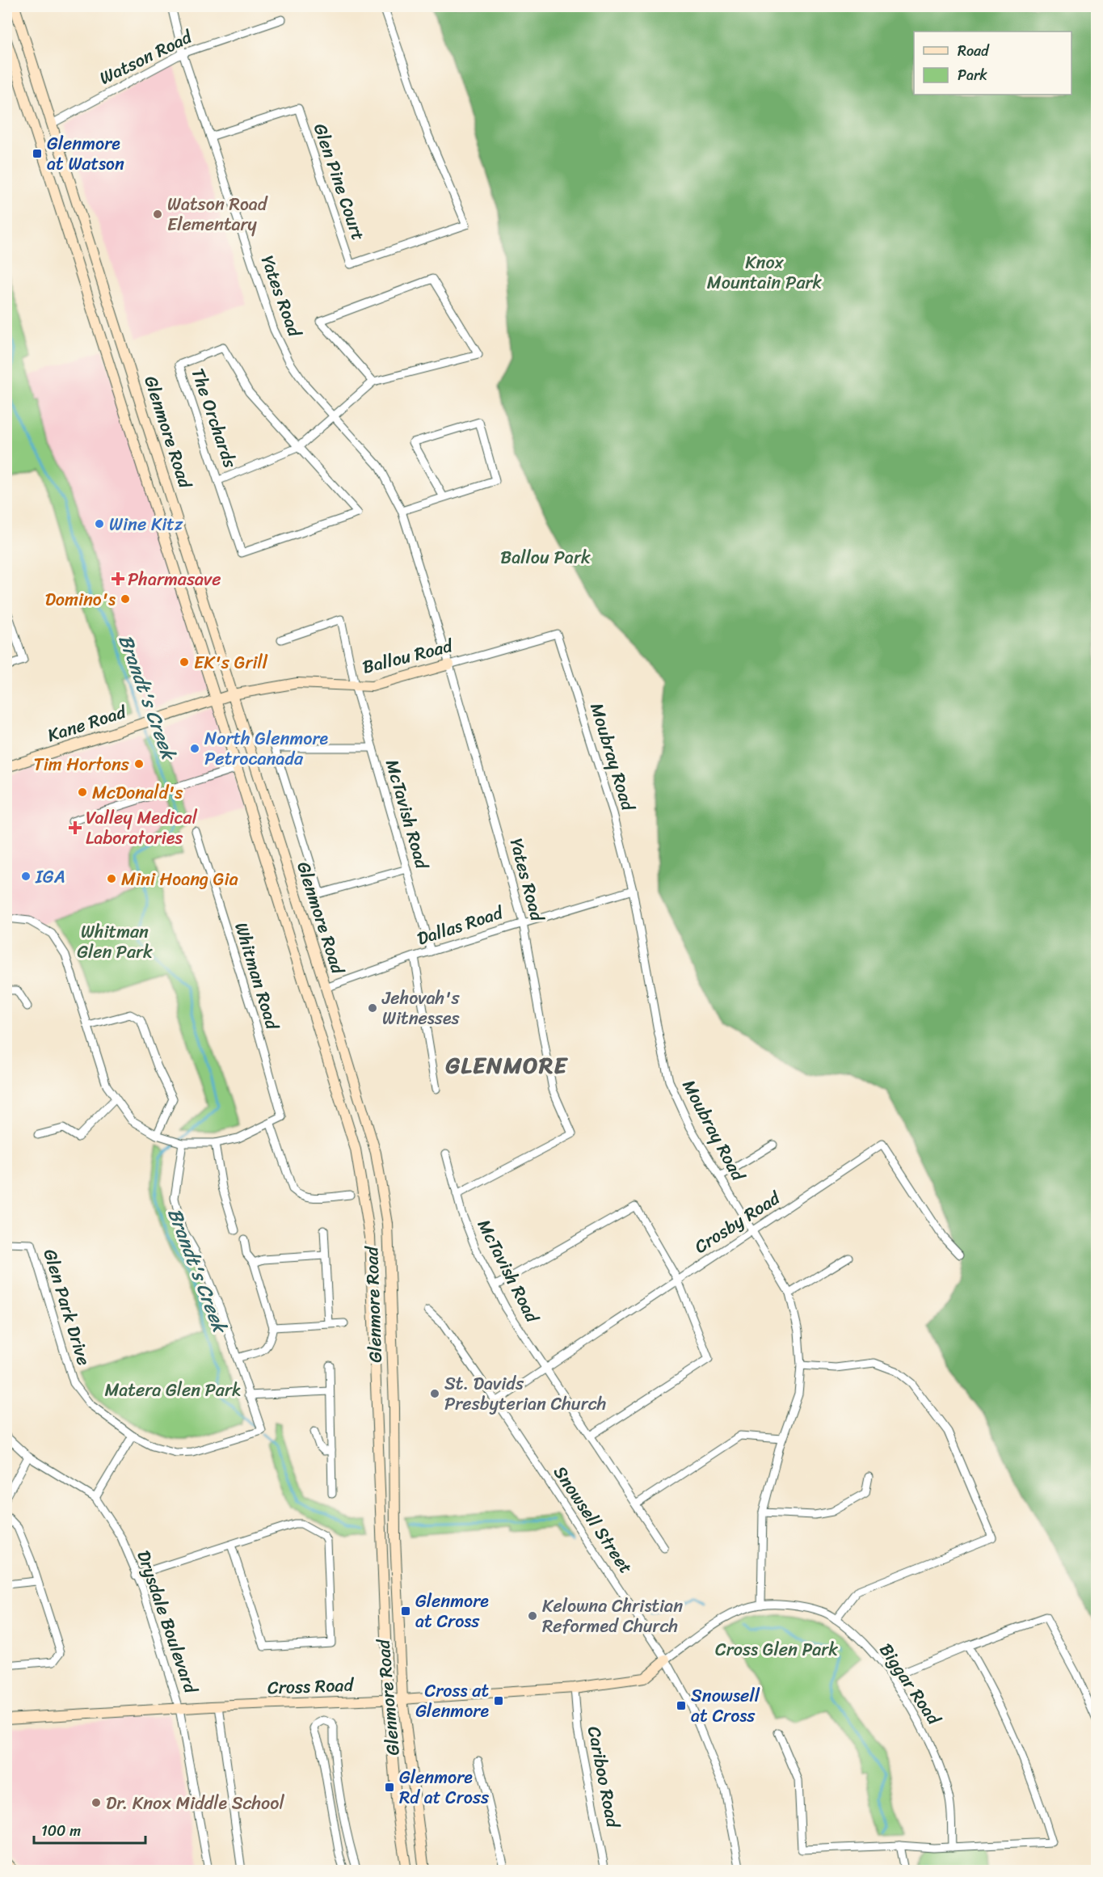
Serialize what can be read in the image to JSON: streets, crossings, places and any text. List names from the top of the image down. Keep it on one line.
{"streets":{"main road":["Glenmore Road","Ballou Road","Kane Road","Cross Road"],"street":["Watson Road","Glen Pine Court","Yates Road","The Orchards","Moubray Road","McTavish Road","Dallas Road","Whitman Road","Crosby Road","Glen Park Drive","Snowsell Street","Drysdale Boulevard","Biggar Road","Cariboo Road"]},"crossings":[["Watson Road","Yates Road"],["Watson Road","Glenmore Road"],["Glen Pine Court","Yates Road"],["Yates Road","The Orchards"],["Yates Road","Ballou Road"],["Yates Road","McTavish Road"],["Yates Road","Dallas Road"],["Glenmore Road","Ballou Road"],["Glenmore Road","Kane Road"],["Glenmore Road","Dallas Road"],["Glenmore Road","Cross Road"],["Ballou Road","Kane Road"],["Ballou Road","Moubray Road"],["Ballou Road","McTavish Road"],["Moubray Road","Dallas Road"],["Moubray Road","Crosby Road"],["Moubray Road","Biggar Road"],["McTavish Road","Dallas Road"],["McTavish Road","Crosby Road"],["Crosby Road","Snowsell Street"],["Snowsell Street","Biggar Road"],["Snowsell Street","Cross Road"],["Drysdale Boulevard","Cross Road"],["Biggar Road","Cross Road"],["Cross Road","Cariboo Road"]],"districts":["GLENMORE"],"water":["Brandt's Creek"],"parks":["Knox Mountain Park","Ballou Park","Whitman Glen Park","Matera Glen Park","Cross Glen Park"],"places":{"transit":["Glenmore at Watson","Glenmore at Cross","Cross at Glenmore","Snowsell at Cross","Glenmore Rd at Cross"],"other":["Watson Road Elementary","Wine Kitz","Domino's","EK's Grill","North Glenmore Petrocanada","Tim Hortons","McDonald's","IGA","Mini Hoang Gia","Jehovah's Witnesses","St. Davids Presbyterian Church","Kelowna Christian Reformed Church","Dr. Knox Middle School"],"health":["Pharmasave","Valley Medical Laboratories"]},"legend":["Road","Park"],"scale_bar":"100 m"}
